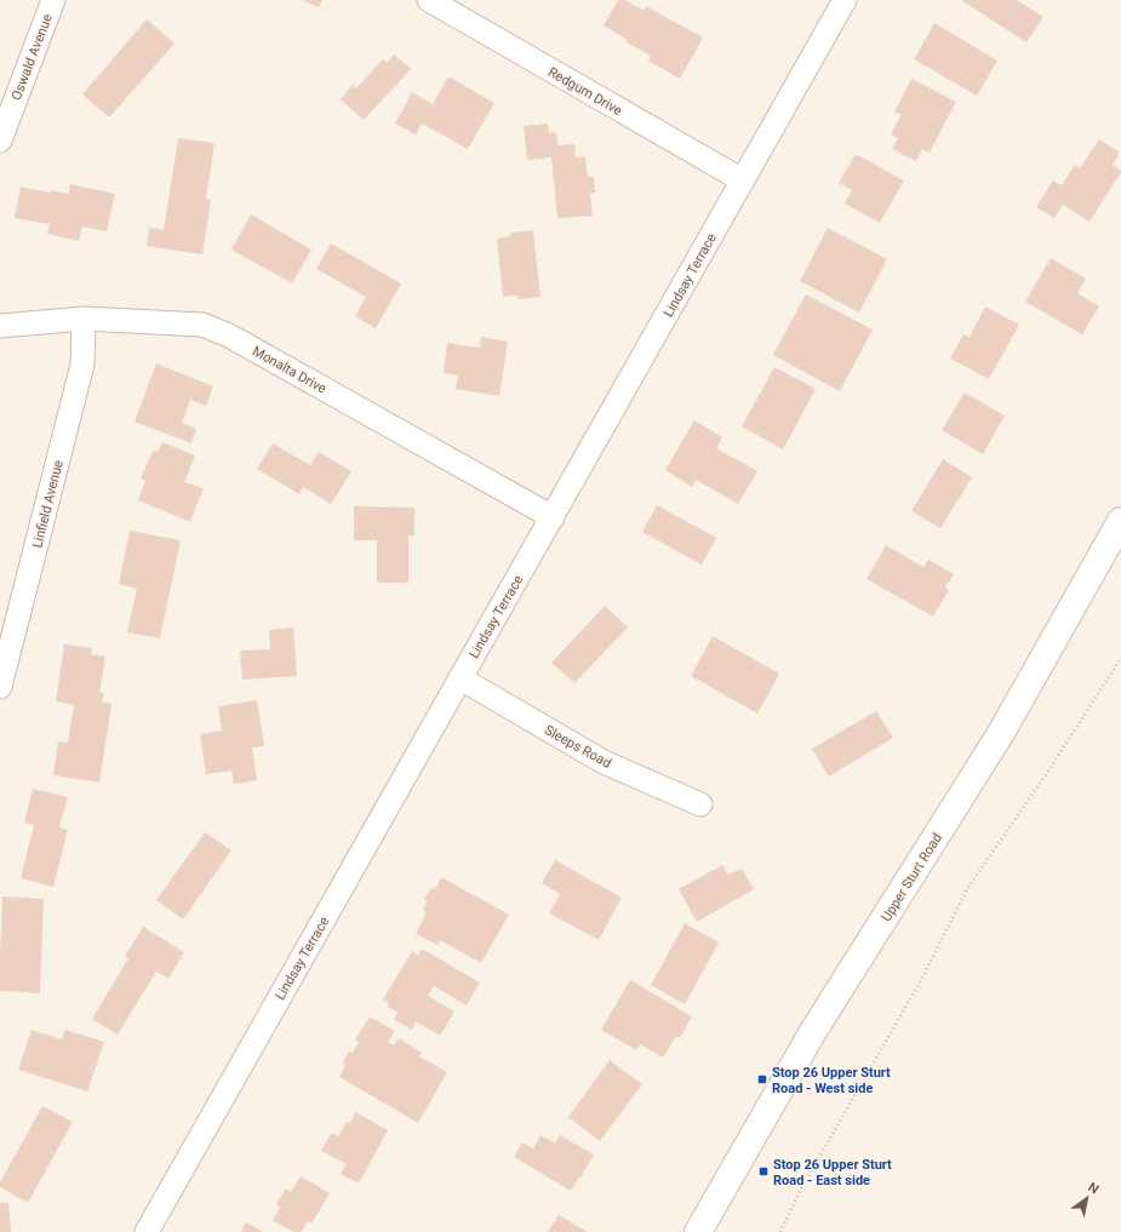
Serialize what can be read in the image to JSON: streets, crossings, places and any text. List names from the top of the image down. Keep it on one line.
{"streets":{"main road":["Upper Sturt Road"],"street":["Oswald Avenue","Redgum Drive","Lindsay Terrace","Monalta Drive","Linfield Avenue","Sleeps Road"]},"crossings":[["Redgum Drive","Lindsay Terrace"],["Lindsay Terrace","Monalta Drive"],["Lindsay Terrace","Sleeps Road"],["Monalta Drive","Linfield Avenue"]],"places":{"transit":["Stop 26 Upper Sturt Road - West side","Stop 26 Upper Sturt Road - East side"]},"north":"top right"}
